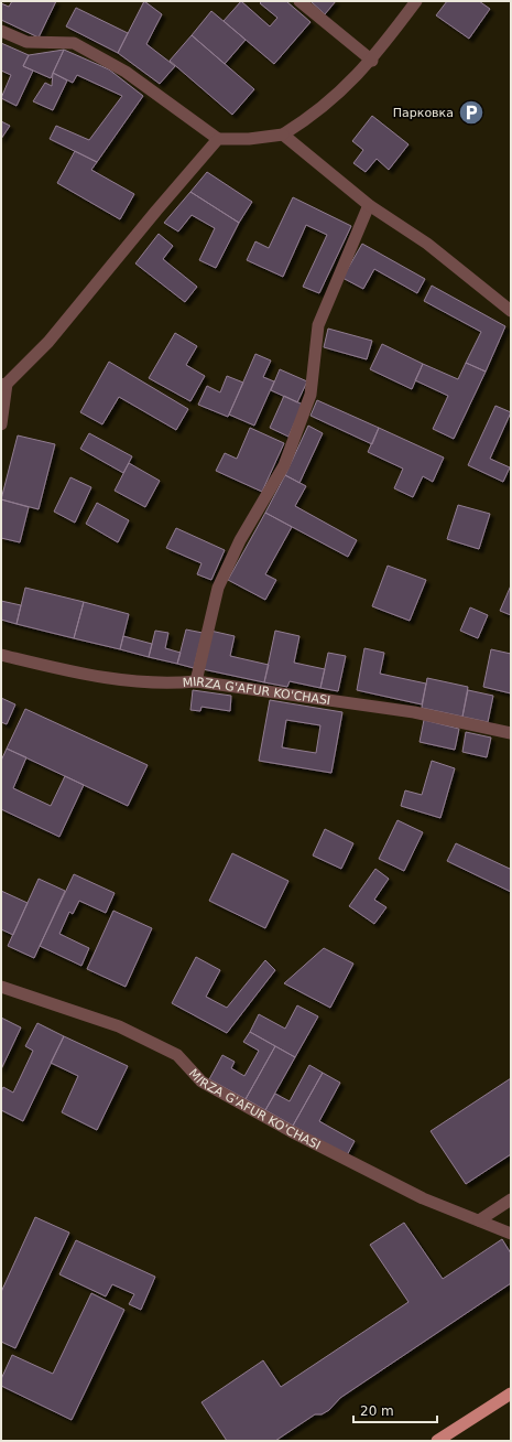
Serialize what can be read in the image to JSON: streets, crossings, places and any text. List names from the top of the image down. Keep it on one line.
{"streets":{"street":["MIRZA G'AFUR KO'CHASI"]},"places":{"parking":["Парковка"]},"scale_bar":"20 m"}
